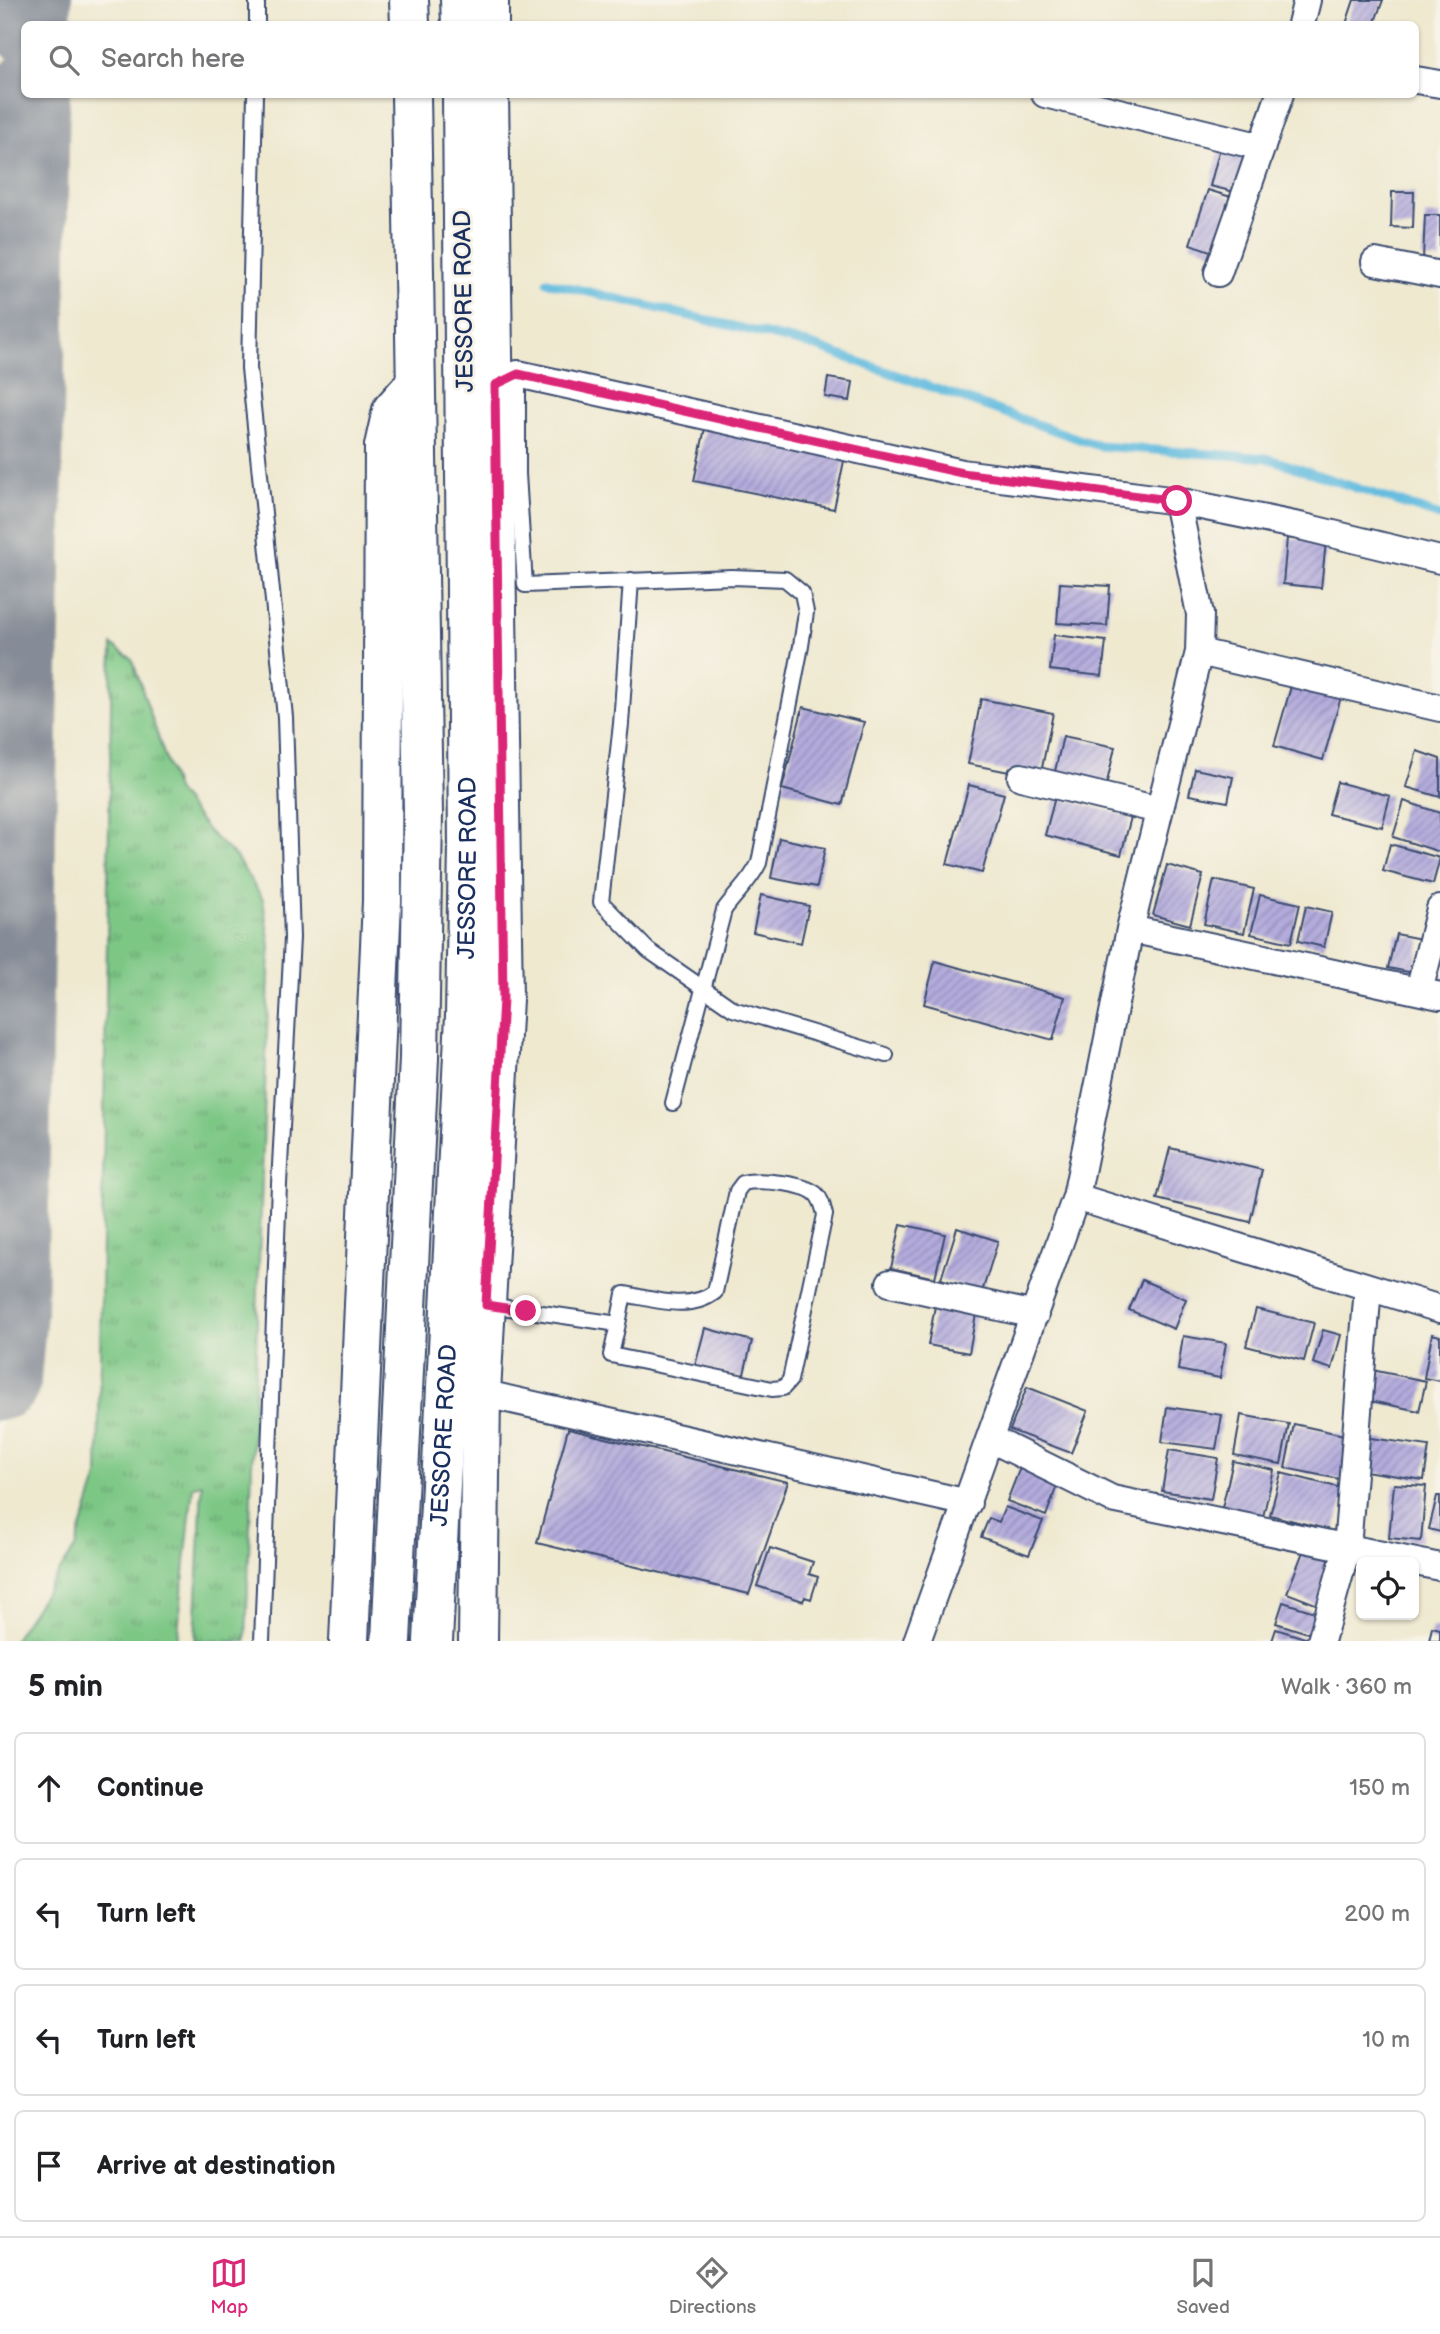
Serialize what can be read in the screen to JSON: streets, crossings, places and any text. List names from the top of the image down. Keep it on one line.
{"streets":{"main road":["JESSORE ROAD"]},"page":{"search":"Search here","heading":["5 min","Walk · 360 m"],"list":[["Continue","150 m"],["Turn left","200 m"],["Turn left","10 m"],"Arrive at destination"],"nav":["Map","Directions","Saved"]}}
